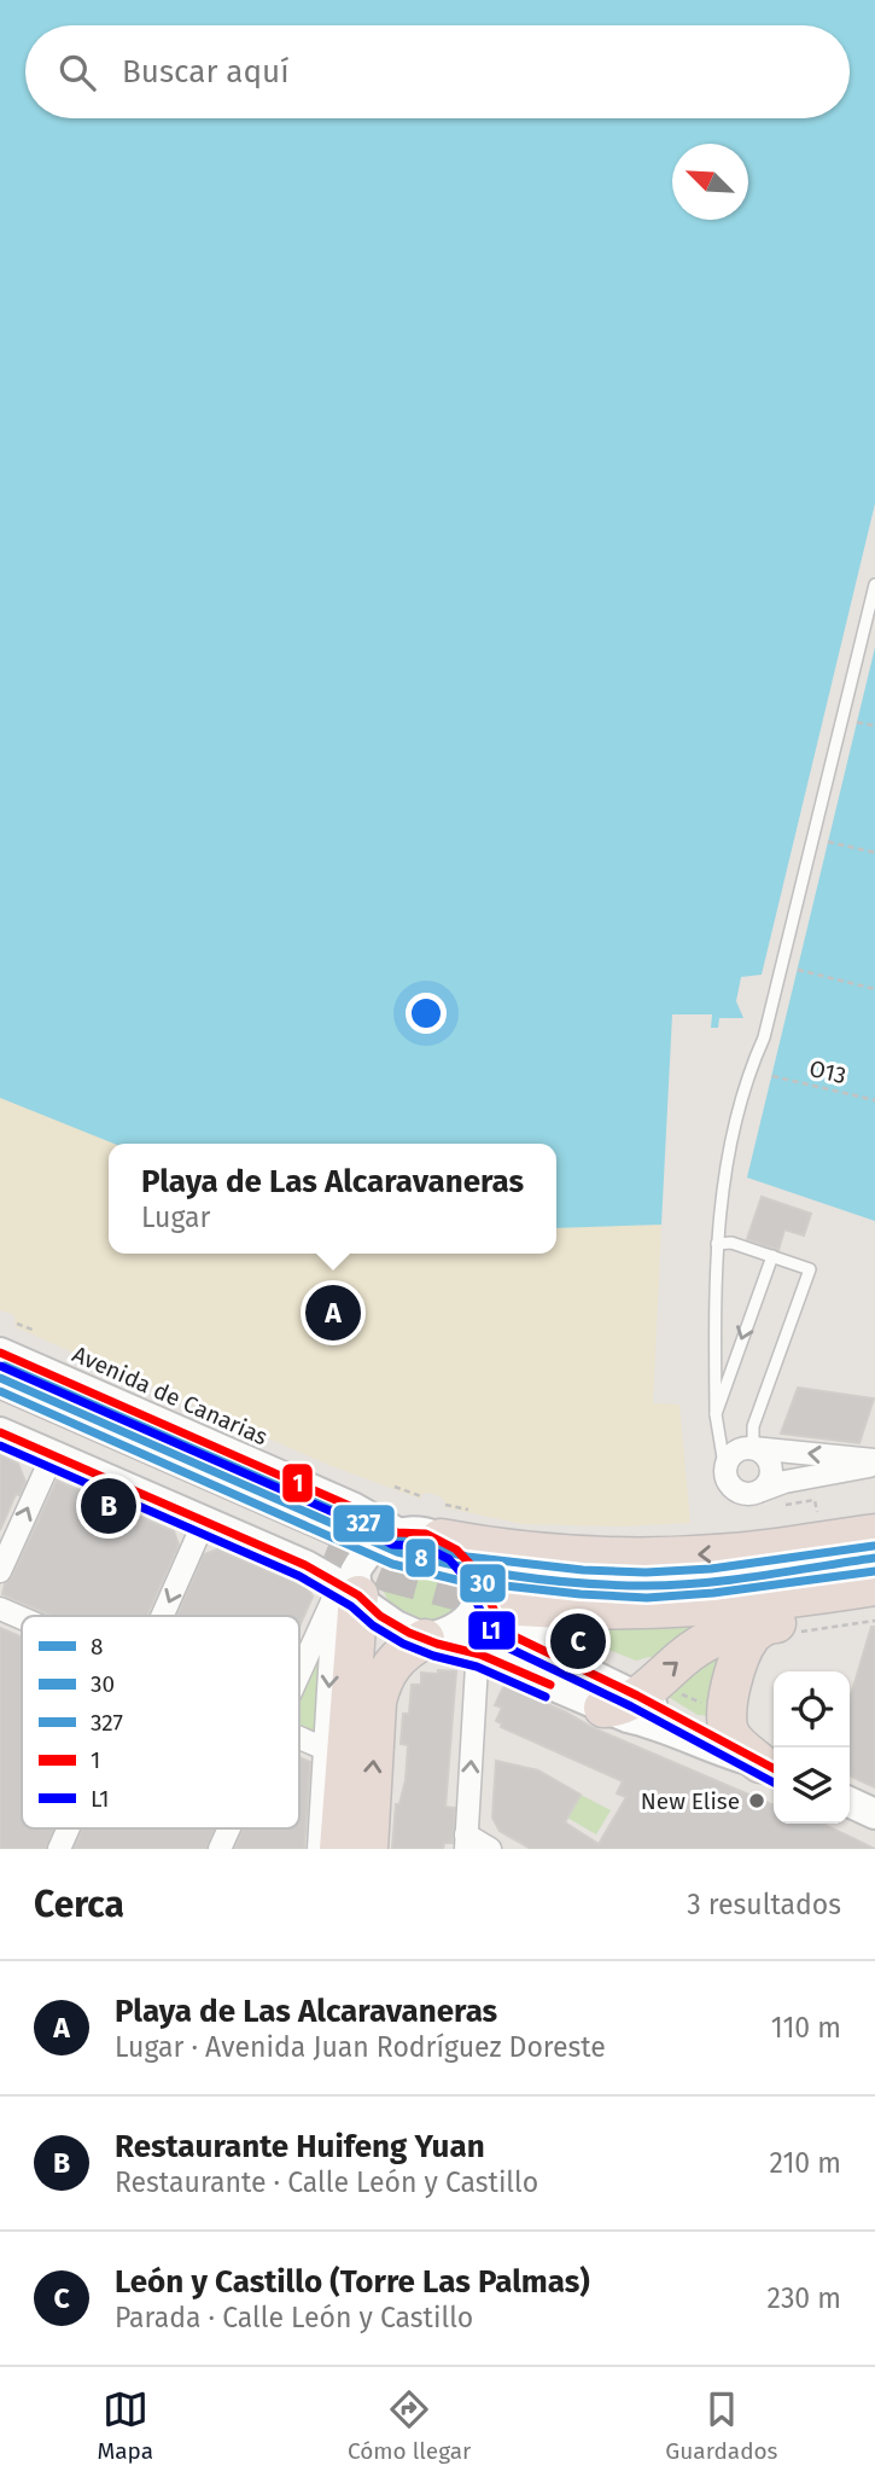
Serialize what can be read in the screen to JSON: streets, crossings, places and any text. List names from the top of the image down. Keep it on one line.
{"streets":{"path":["O13"]},"places":["New Elise"],"lines":["transit line 1","transit line 327","transit line L1","transit line 8","transit line 30"],"legend":["8","30","327","1","L1"],"north":"top left","page":{"search":"Buscar aquí","popup":["Playa de Las Alcaravaneras","Lugar"],"pins":["A","B","C"],"heading":["Cerca","3 resultados"],"list":[{"mark":"A","name":"Playa de Las Alcaravaneras","note":"Lugar · Avenida Juan Rodríguez Doreste","value":"110 m"},{"mark":"B","name":"Restaurante Huifeng Yuan","note":"Restaurante · Calle León y Castillo","value":"210 m"},{"mark":"C","name":"León y Castillo (Torre Las Palmas)","note":"Parada · Calle León y Castillo","value":"230 m"}],"nav":["Mapa","Cómo llegar","Guardados"]}}
